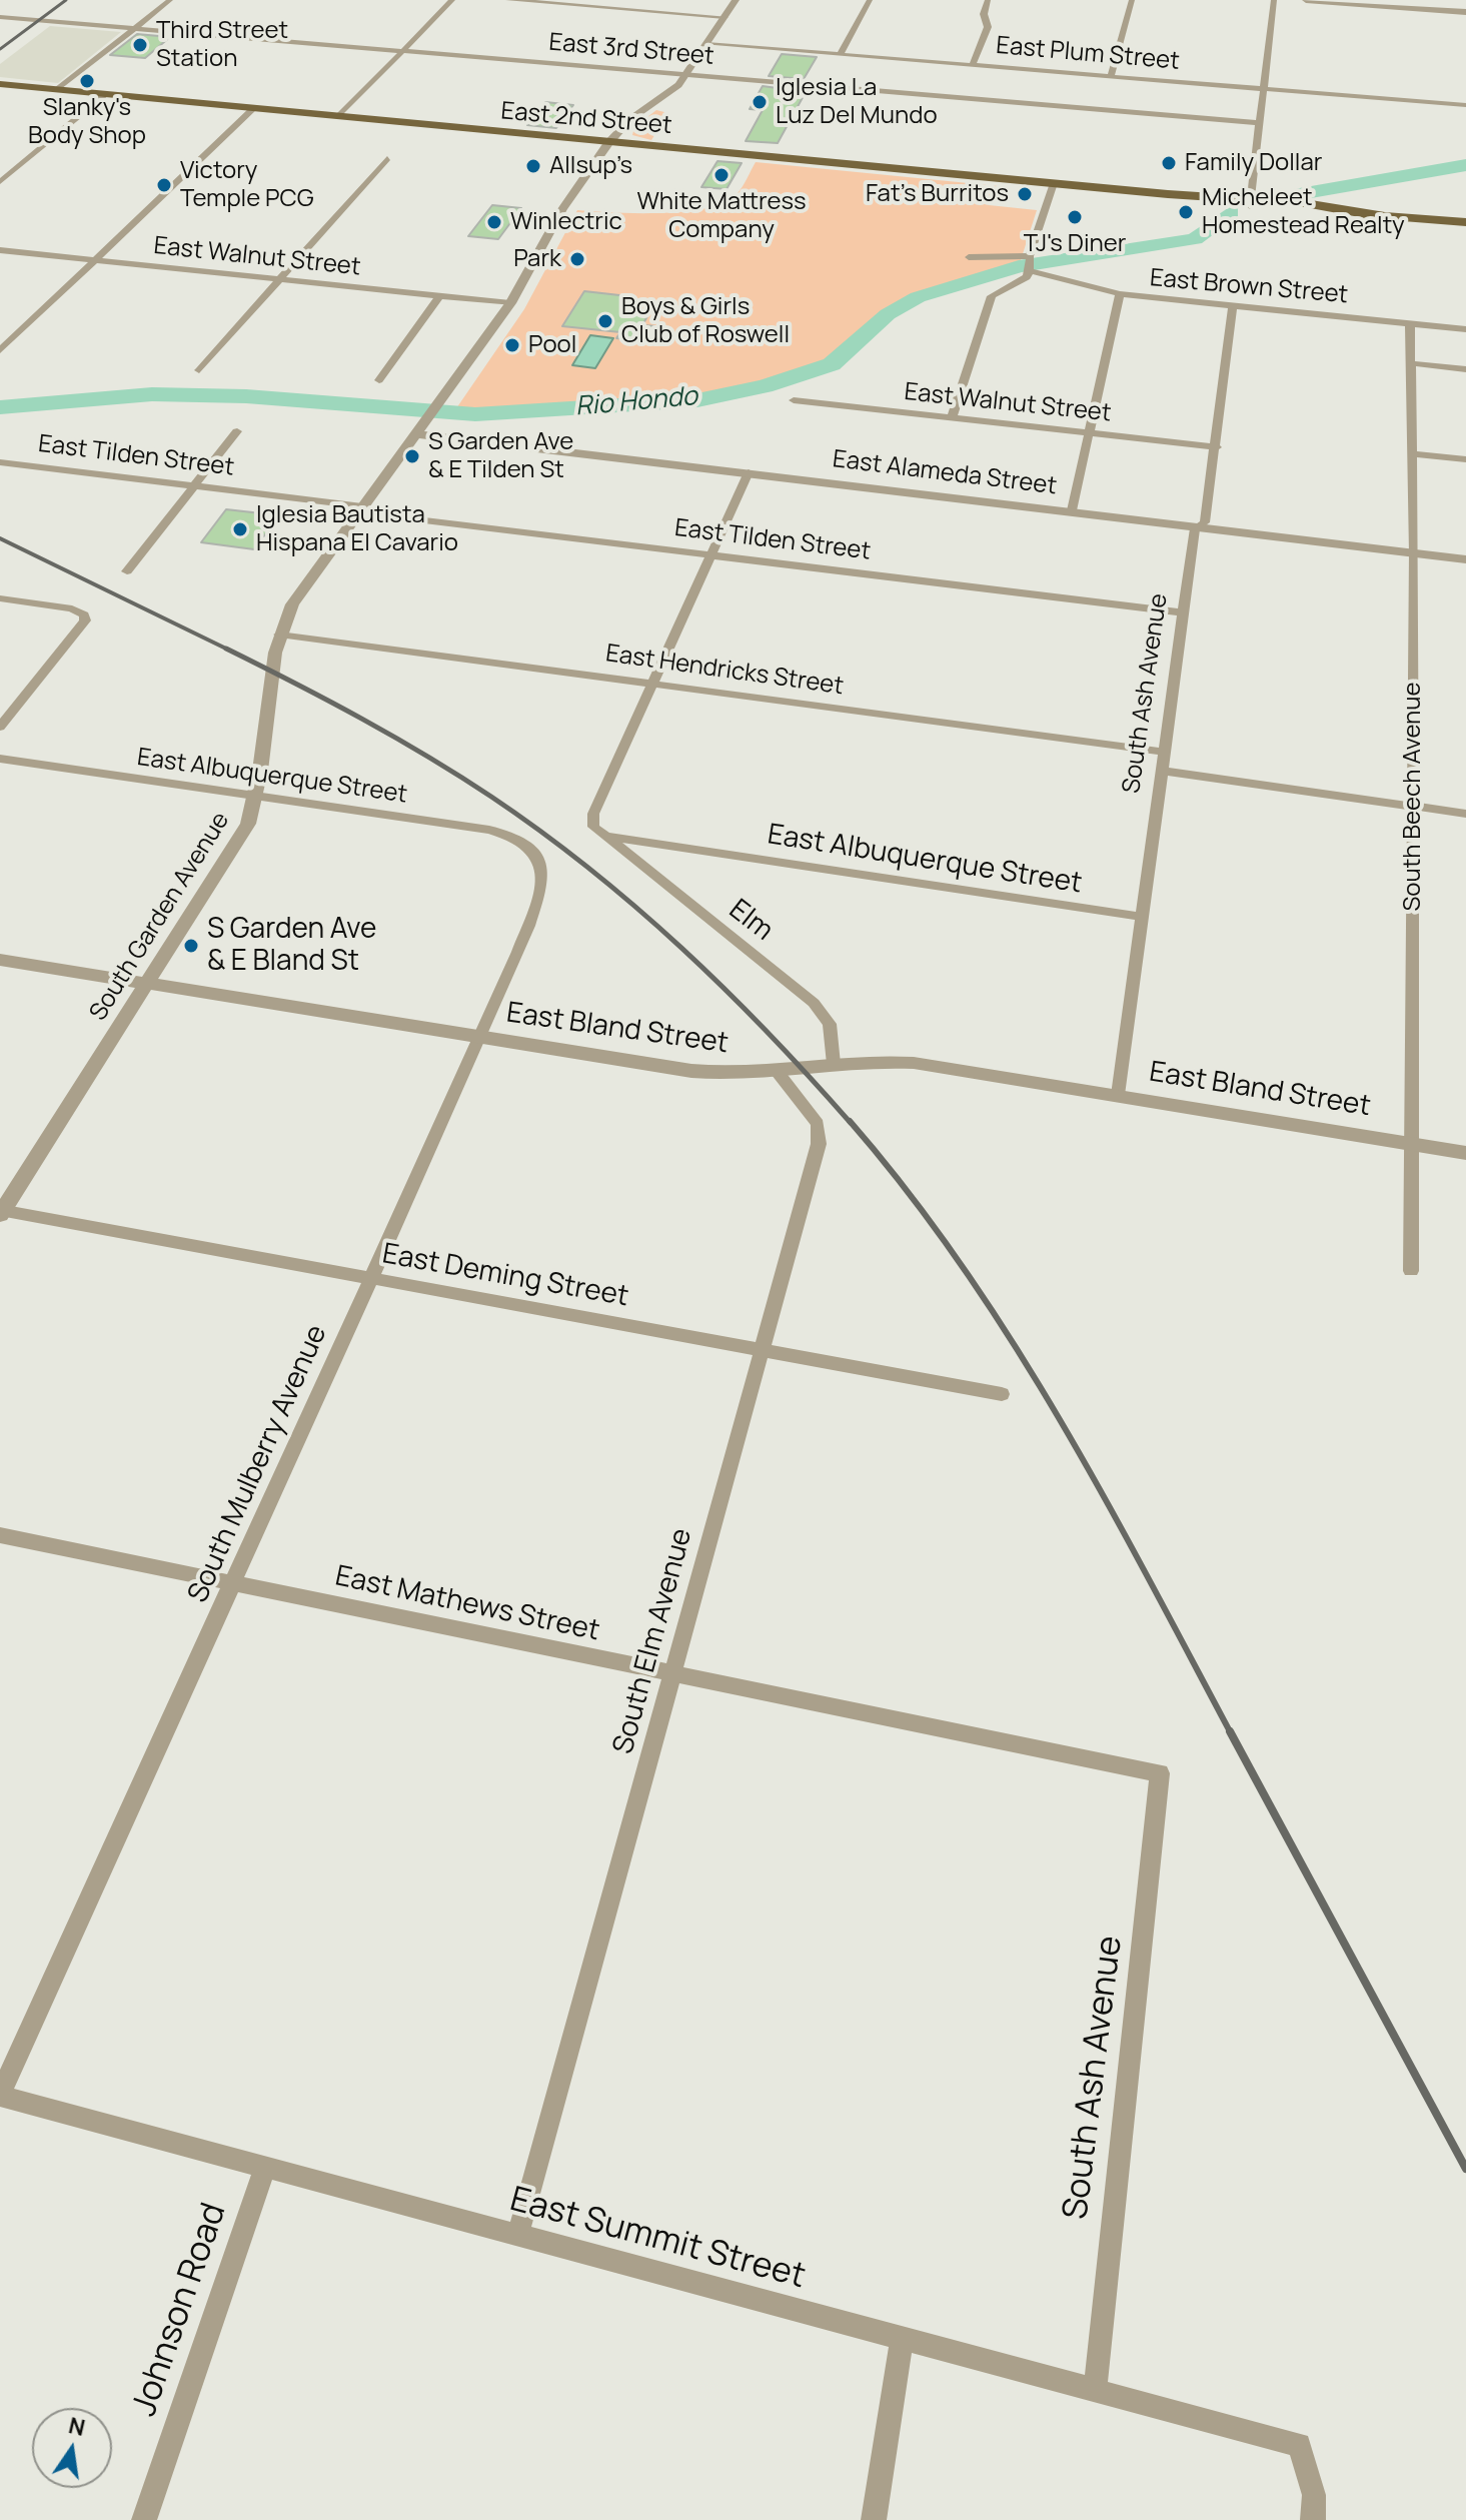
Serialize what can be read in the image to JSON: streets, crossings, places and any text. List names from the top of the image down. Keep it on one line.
{"streets":{"main road":["East 2nd Street"],"street":["East 3rd Street","East Plum Street","East Walnut Street","East Brown Street","East Tilden Street","East Alameda Street","East Hendricks Street","South Ash Avenue","East Albuquerque Street","South Beech Avenue","South Garden Avenue","Elm","East Bland Street","East Deming Street","South Mulberry Avenue","East Mathews Street","South Elm Avenue","East Summit Street","Johnson Road"]},"crossings":[["East 3rd Street","South Garden Avenue"],["East Plum Street","South Garden Avenue"],["East 2nd Street","South Garden Avenue"],["East Walnut Street","South Ash Avenue"],["East Walnut Street","South Garden Avenue"],["East Brown Street","South Ash Avenue"],["East Brown Street","South Beech Avenue"],["East Tilden Street","South Ash Avenue"],["East Tilden Street","South Garden Avenue"],["East Alameda Street","South Ash Avenue"],["East Alameda Street","South Beech Avenue"],["East Alameda Street","South Garden Avenue"],["East Hendricks Street","South Ash Avenue"],["East Hendricks Street","South Garden Avenue"],["South Ash Avenue","East Albuquerque Street"],["South Ash Avenue","East Bland Street"],["South Ash Avenue","East Mathews Street"],["South Ash Avenue","East Summit Street"],["East Albuquerque Street","South Garden Avenue"],["East Albuquerque Street","Elm"],["East Albuquerque Street","South Mulberry Avenue"],["South Beech Avenue","East Bland Street"],["South Garden Avenue","East Bland Street"],["South Garden Avenue","East Deming Street"],["Elm","East Bland Street"],["East Bland Street","South Mulberry Avenue"],["East Bland Street","South Elm Avenue"],["East Deming Street","South Mulberry Avenue"],["East Deming Street","South Elm Avenue"],["South Mulberry Avenue","East Mathews Street"],["South Mulberry Avenue","East Summit Street"],["East Mathews Street","South Elm Avenue"],["South Elm Avenue","East Summit Street"],["East Summit Street","Johnson Road"]],"water":["Rio Hondo"],"places":["Third Street Station","Slanky's Body Shop","Iglesia La Luz Del Mundo","Family Dollar","Allsup’s","White Mattress Company","Victory Temple PCG","Fat’s Burritos","Micheleet Homestead Realty","TJ's Diner","Winlectric","Park","Boys & Girls Club of Roswell","Pool","S Garden Ave & E Tilden St","Iglesia Bautista Hispana El Cavario","S Garden Ave & E Bland St"],"north":"top"}
